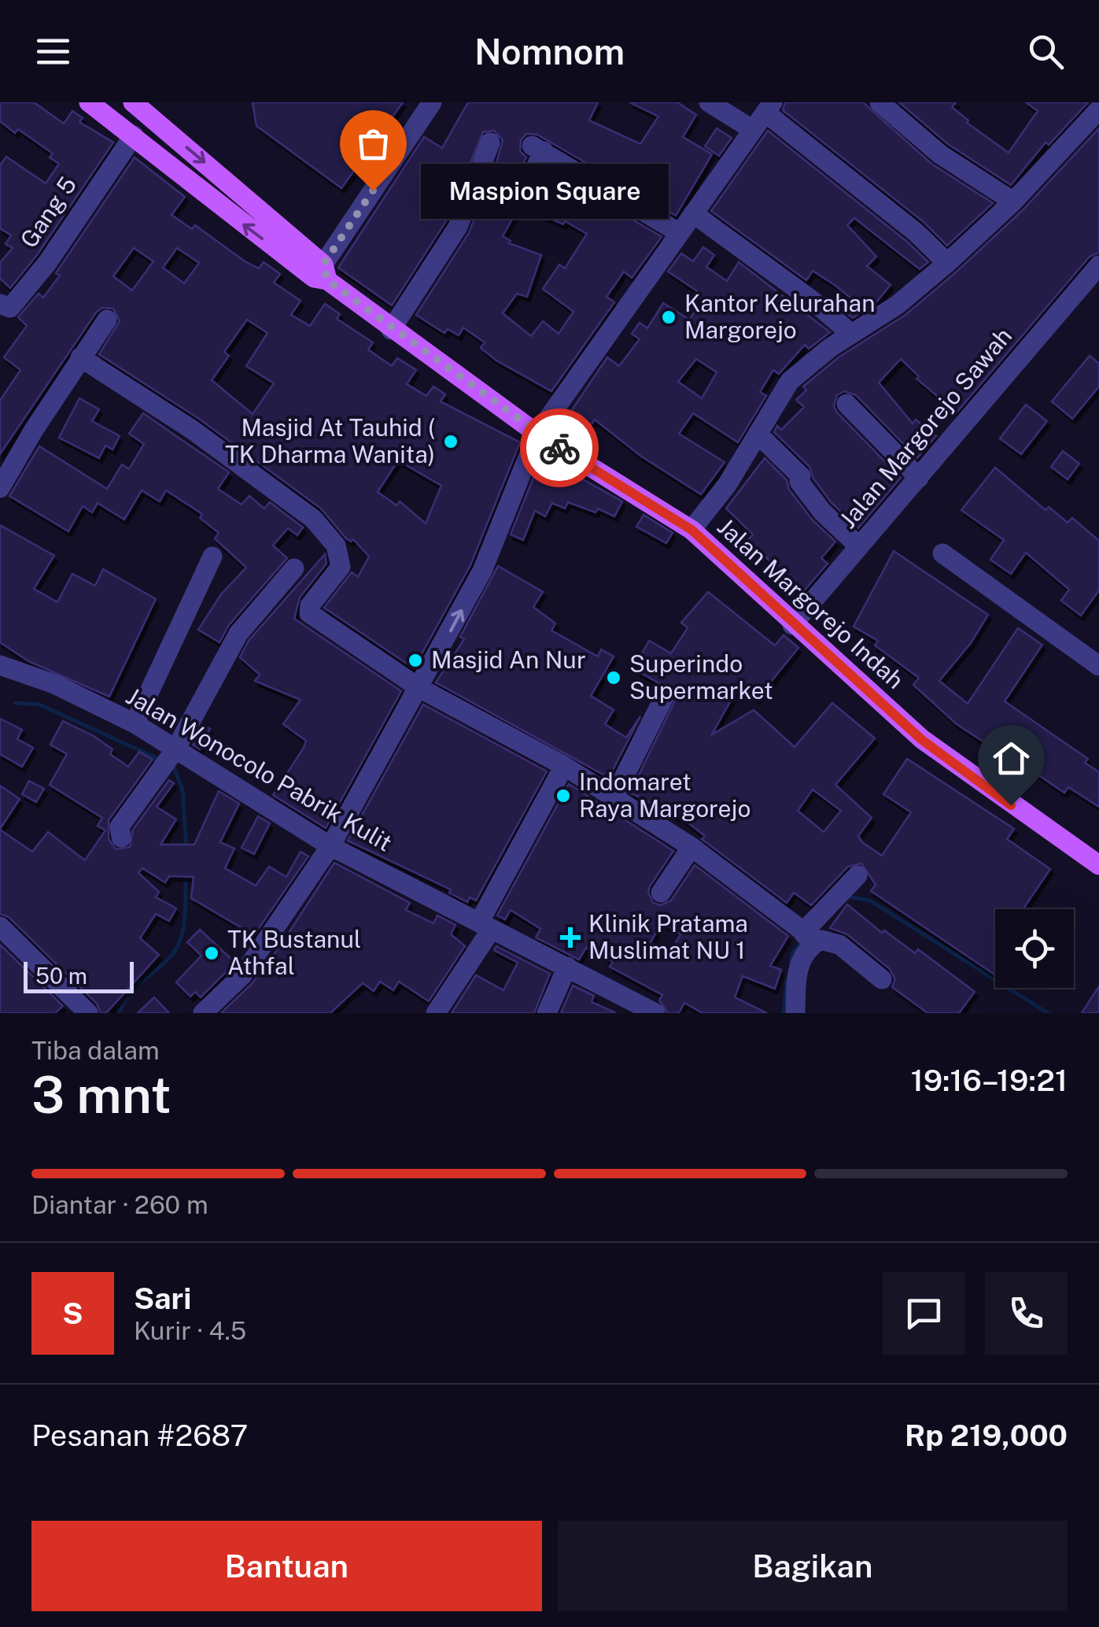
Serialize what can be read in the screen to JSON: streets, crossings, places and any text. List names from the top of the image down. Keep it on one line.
{"streets":{"main road":["Jalan Margorejo Indah"],"street":["Gang 5","Jalan Margorejo Sawah","Jalan Wonocolo Pabrik Kulit"]},"crossings":[["Gang 5","Jalan Margorejo Indah"],["Jalan Margorejo Sawah","Jalan Margorejo Indah"]],"places":{"other":["Maspion Square","Kantor Kelurahan Margorejo","Masjid At Tauhid ( TK Dharma Wanita)","Masjid An Nur","Superindo Supermarket","Indomaret Raya Margorejo","TK Bustanul Athfal"],"health":["Klinik Pratama Muslimat NU 1"]},"scale_bar":"50 m","page":{"header":"Nomnom","bubble":"Maspion Square","scale":"50 m","heading":["3 mnt","Tiba dalam","19:16–19:21"],"panel":["Sari","Kurir · 4.5","Pesanan #2687","Rp 219,000"],"bar":"Diantar · 260 m","round":"S","buttons":["Bantuan","Bagikan"]}}
